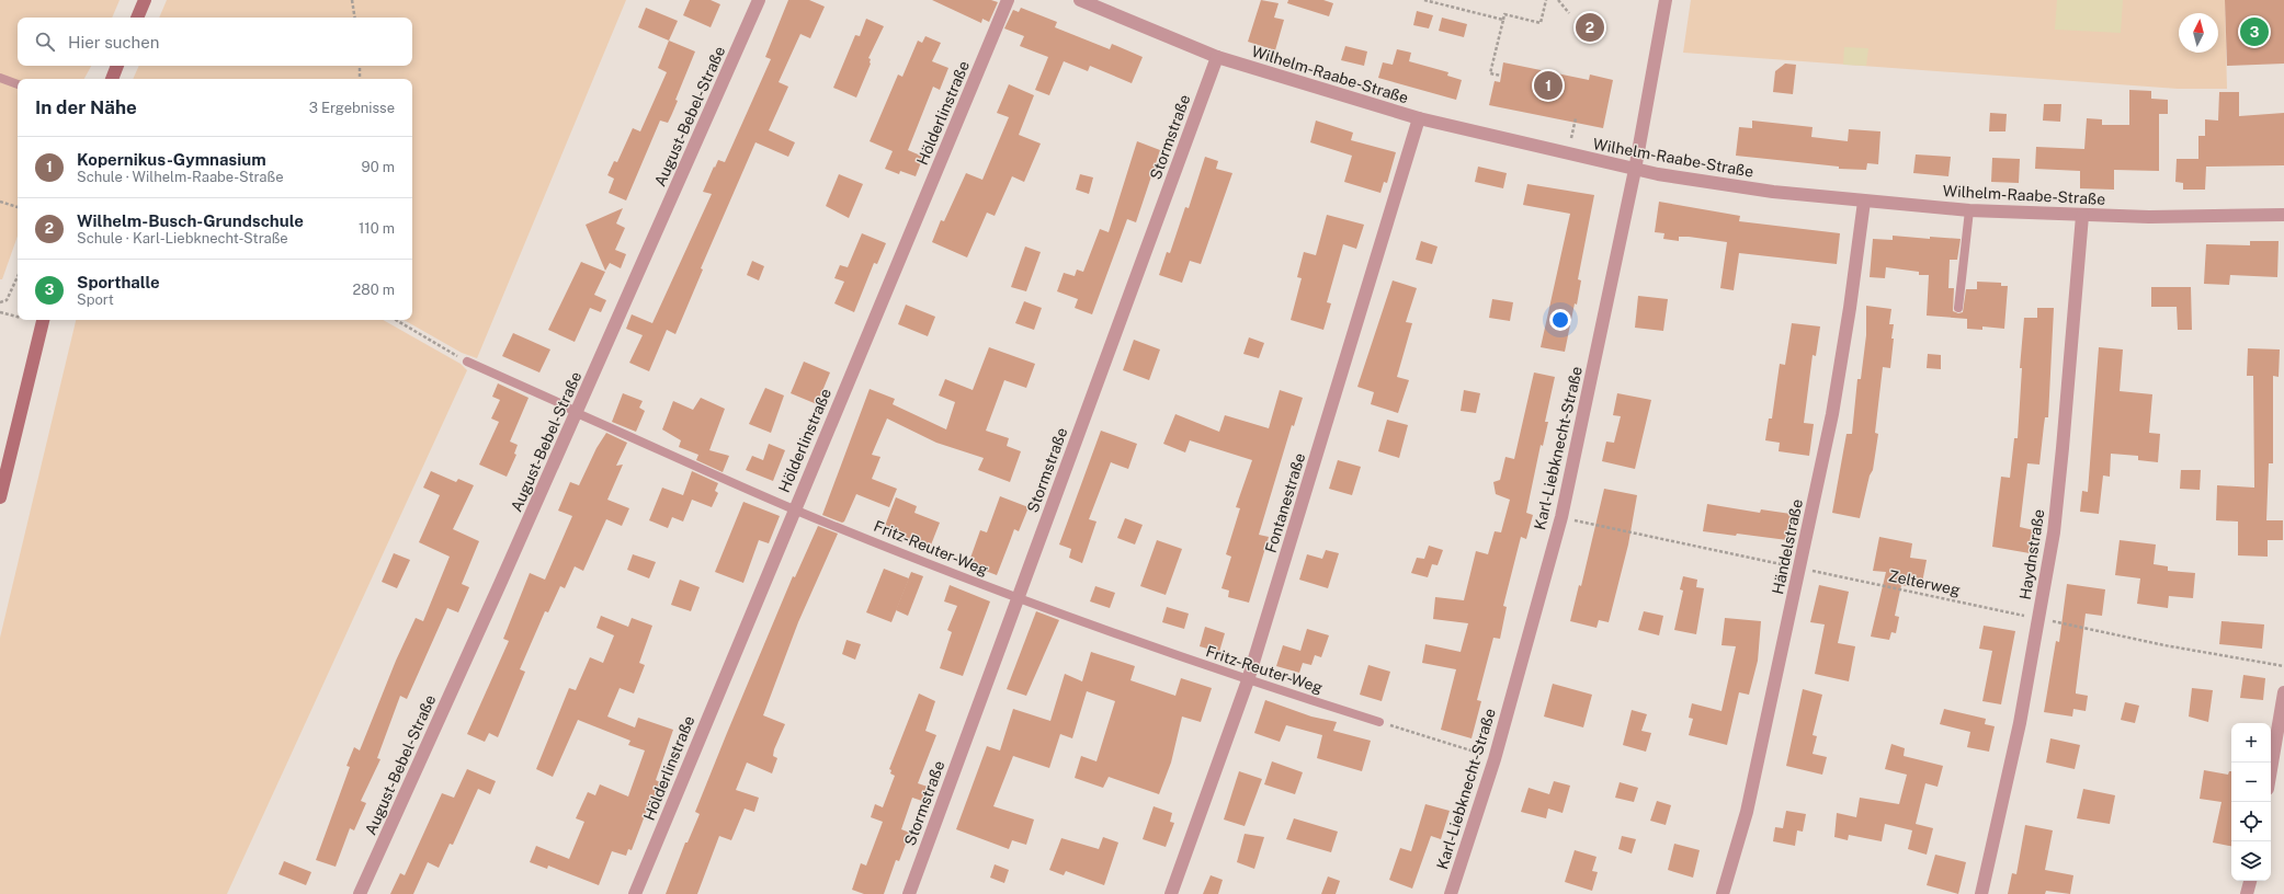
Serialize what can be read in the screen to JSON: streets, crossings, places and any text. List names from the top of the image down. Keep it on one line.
{"streets":{"street":["Wilhelm-Raabe-Straße","Hölderlinstraße","August-Bebel-Straße","Stormstraße","Karl-Liebknecht-Straße","Fontanestraße","Händelstraße","Haydnstraße"],"lane":["Fritz-Reuter-Weg"],"path":["Zelterweg"]},"crossings":[["Wilhelm-Raabe-Straße","Stormstraße"],["Wilhelm-Raabe-Straße","Karl-Liebknecht-Straße"],["Wilhelm-Raabe-Straße","Fontanestraße"],["Wilhelm-Raabe-Straße","Händelstraße"],["Wilhelm-Raabe-Straße","Haydnstraße"],["Hölderlinstraße","Fritz-Reuter-Weg"],["August-Bebel-Straße","Fritz-Reuter-Weg"],["Stormstraße","Fritz-Reuter-Weg"],["Karl-Liebknecht-Straße","Zelterweg"],["Fontanestraße","Fritz-Reuter-Weg"],["Händelstraße","Zelterweg"],["Haydnstraße","Zelterweg"]],"north":"top","page":{"pins":["2","3","1"],"search":"Hier suchen","heading":["In der Nähe","3 Ergebnisse"],"list":[{"mark":"1","name":"Kopernikus-Gymnasium","note":"Schule · Wilhelm-Raabe-Straße","value":"90 m"},{"mark":"2","name":"Wilhelm-Busch-Grundschule","note":"Schule · Karl-Liebknecht-Straße","value":"110 m"},{"mark":"3","name":"Sporthalle","note":"Sport","value":"280 m"}],"map_buttons":["+","−"]}}
